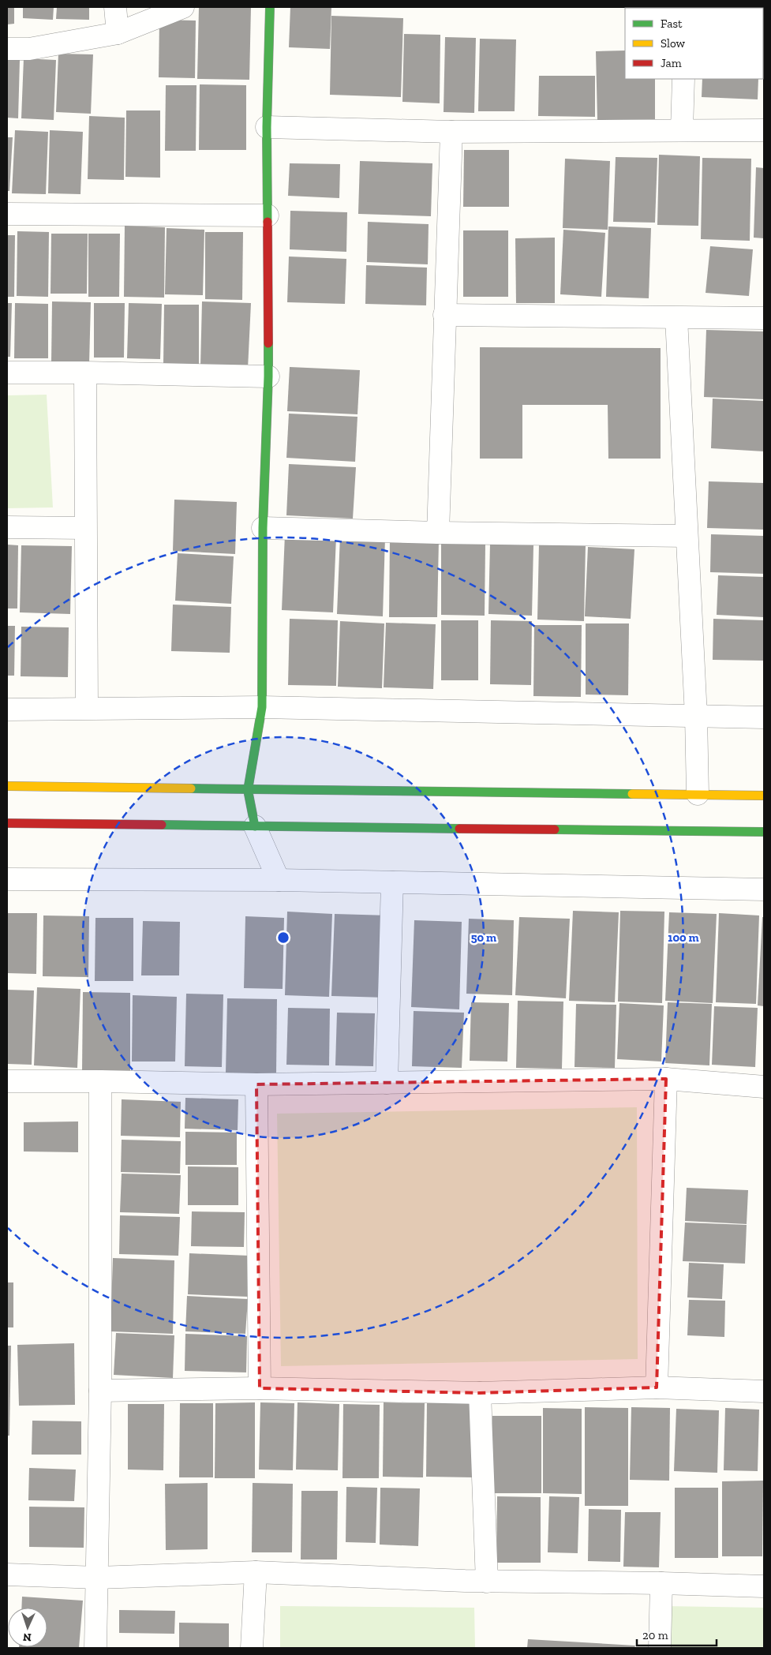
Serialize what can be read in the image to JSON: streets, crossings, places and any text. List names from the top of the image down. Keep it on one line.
{"legend":["Fast","Slow","Jam"],"scale_bar":"20 m","north":"bottom","rings":["50 m","100 m"]}
